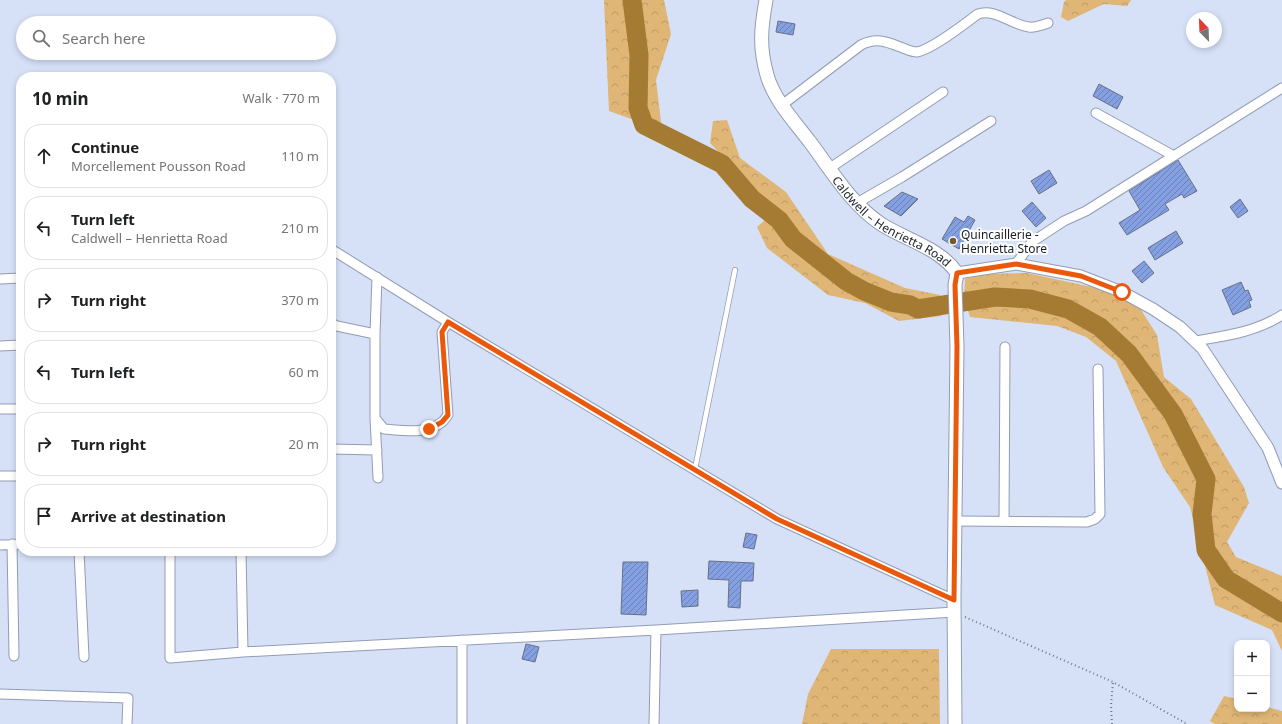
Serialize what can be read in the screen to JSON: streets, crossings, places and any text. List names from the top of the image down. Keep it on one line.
{"streets":{"main road":["Caldwell – Henrietta Road"]},"places":["Quincaillerie - Henrietta Store"],"north":"top left","page":{"search":"Search here","heading":["10 min","Walk · 770 m"],"list":[["Continue","Morcellement Pousson Road","110 m"],["Turn left","Caldwell – Henrietta Road","210 m"],["Turn right","370 m"],["Turn left","60 m"],["Turn right","20 m"],"Arrive at destination"],"map_buttons":["+","−"]}}
